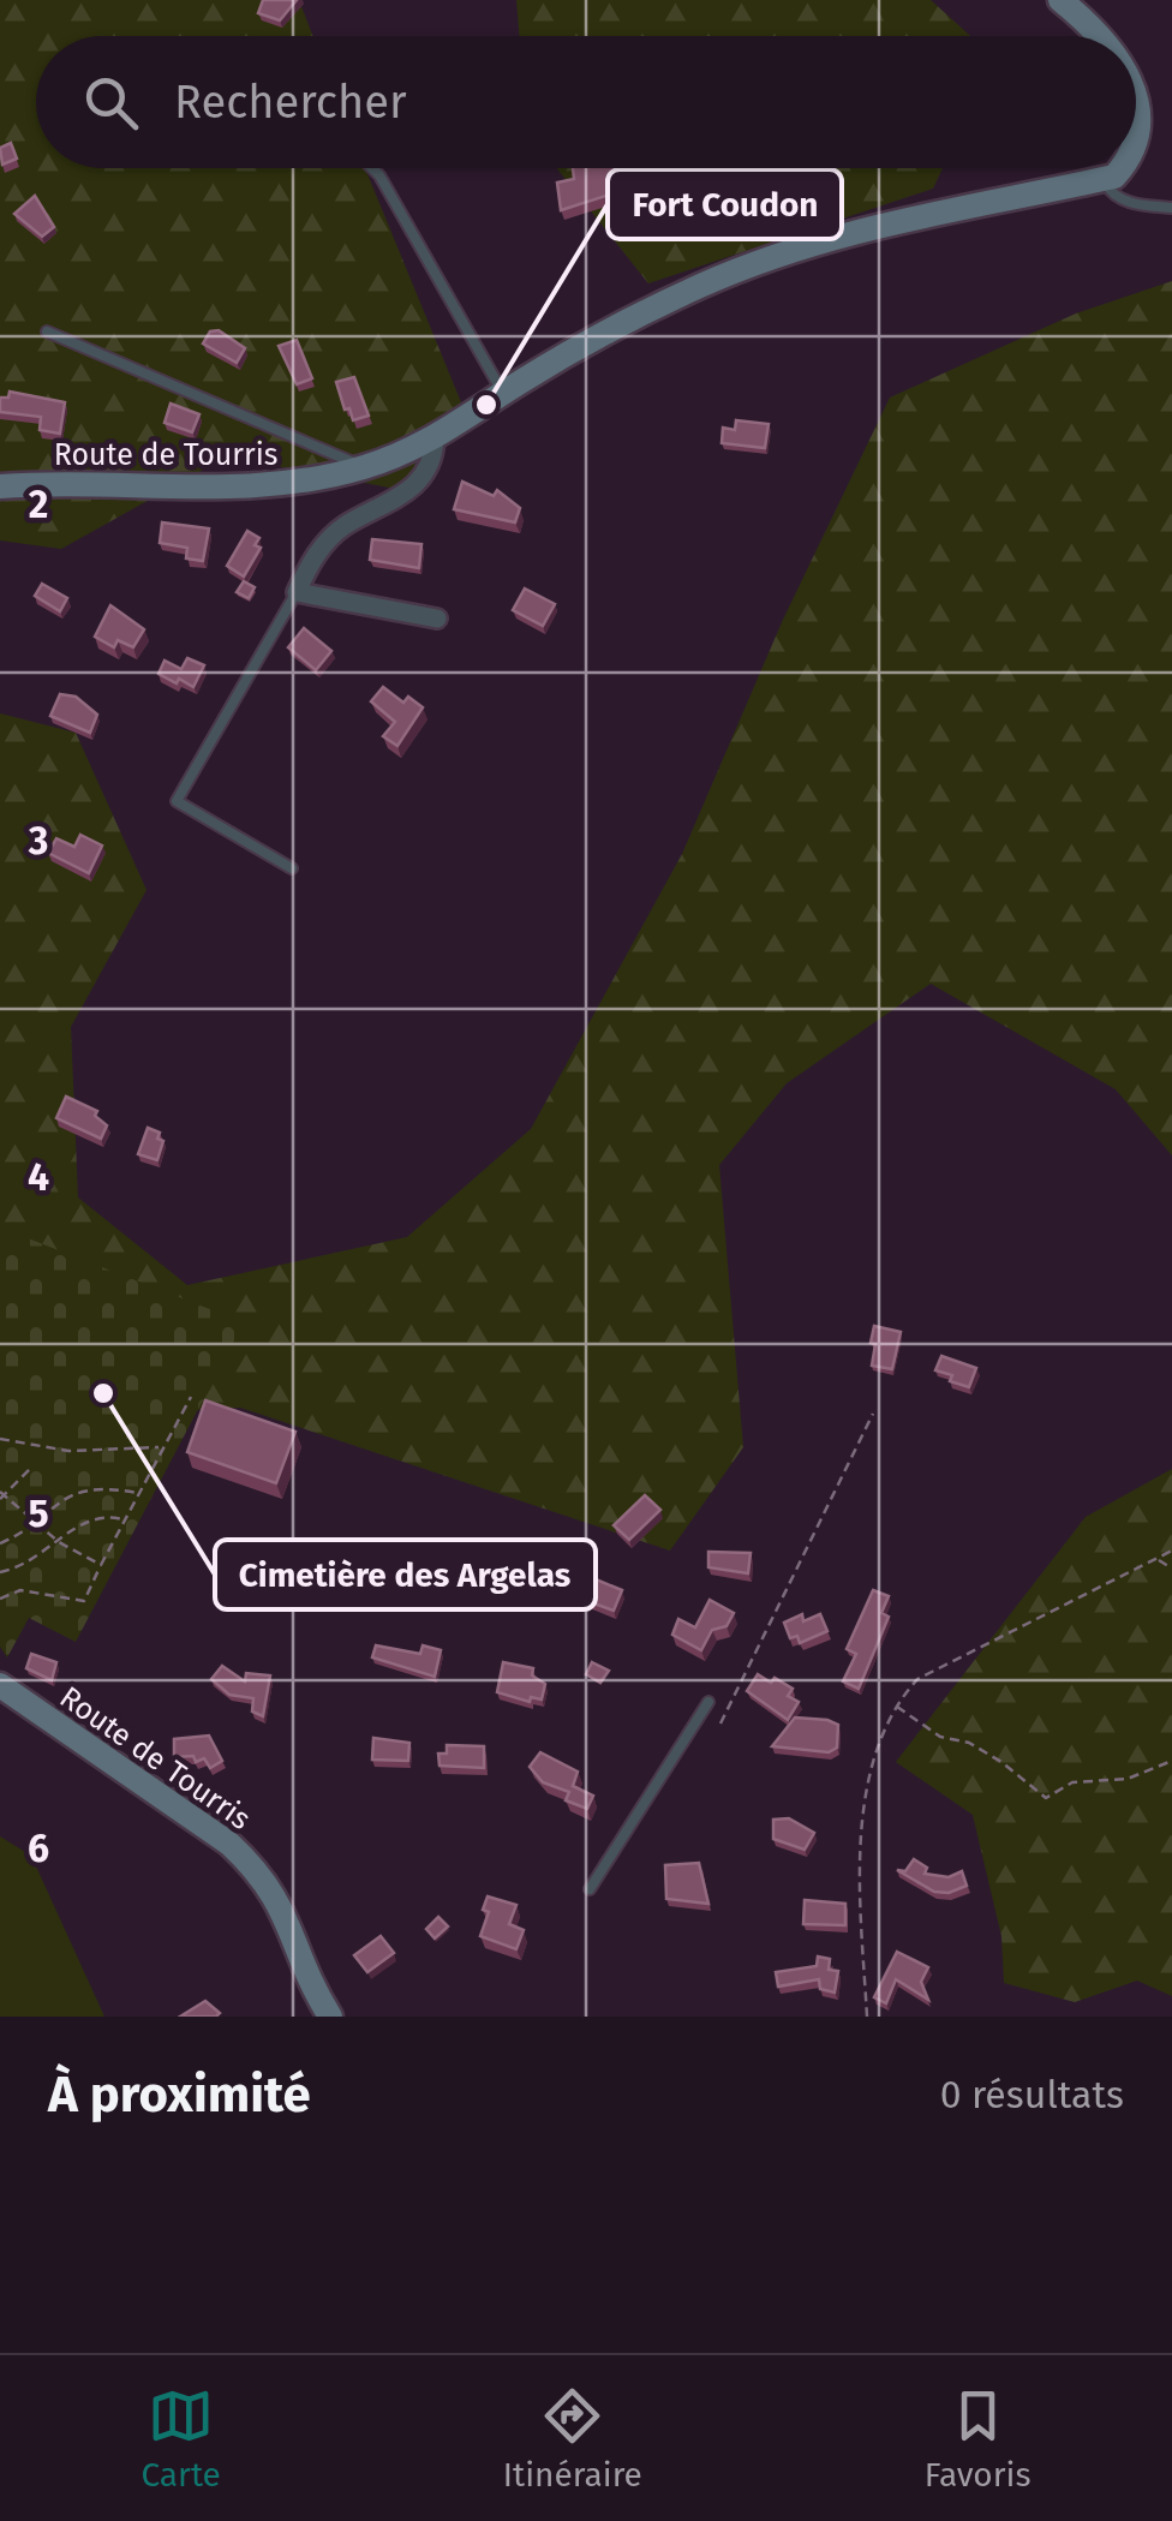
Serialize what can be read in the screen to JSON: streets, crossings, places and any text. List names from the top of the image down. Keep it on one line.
{"streets":{"street":["Route de Tourris"]},"places":["Fort Coudon","Cimetière des Argelas"],"page":{"search":"Rechercher","heading":["À proximité","0 résultats"],"nav":["Carte","Itinéraire","Favoris"]},"grid":{"rows":["2","3","4","5","6"]}}
